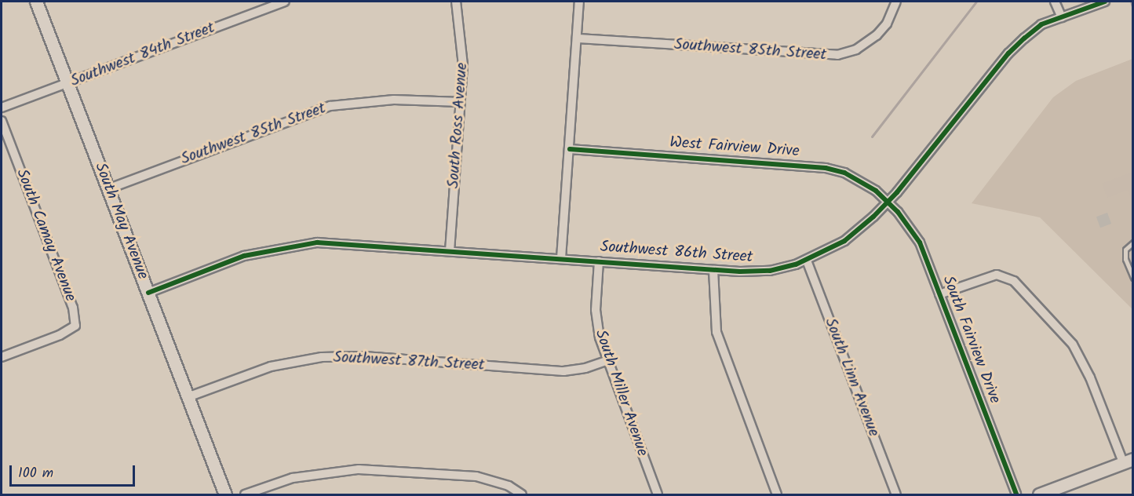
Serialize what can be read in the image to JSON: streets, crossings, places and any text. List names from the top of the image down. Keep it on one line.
{"streets":{"main road":["South May Avenue"],"street":["Southwest 85th Street","Southwest 84th Street","South Ross Avenue","West Fairview Drive","South Camay Avenue","Southwest 86th Street","South Fairview Drive","Southwest 87th Street","South Linn Avenue","South Miller Avenue"]},"crossings":[["Southwest 85th Street","South Ross Avenue"],["Southwest 85th Street","South May Avenue"],["Southwest 84th Street","South May Avenue"],["South Ross Avenue","Southwest 86th Street"],["West Fairview Drive","Southwest 86th Street"],["West Fairview Drive","South Fairview Drive"],["South May Avenue","Southwest 86th Street"],["South May Avenue","Southwest 87th Street"],["Southwest 86th Street","South Fairview Drive"],["Southwest 86th Street","South Linn Avenue"],["Southwest 86th Street","South Miller Avenue"],["Southwest 87th Street","South Miller Avenue"]],"scale_bar":"100 m"}
